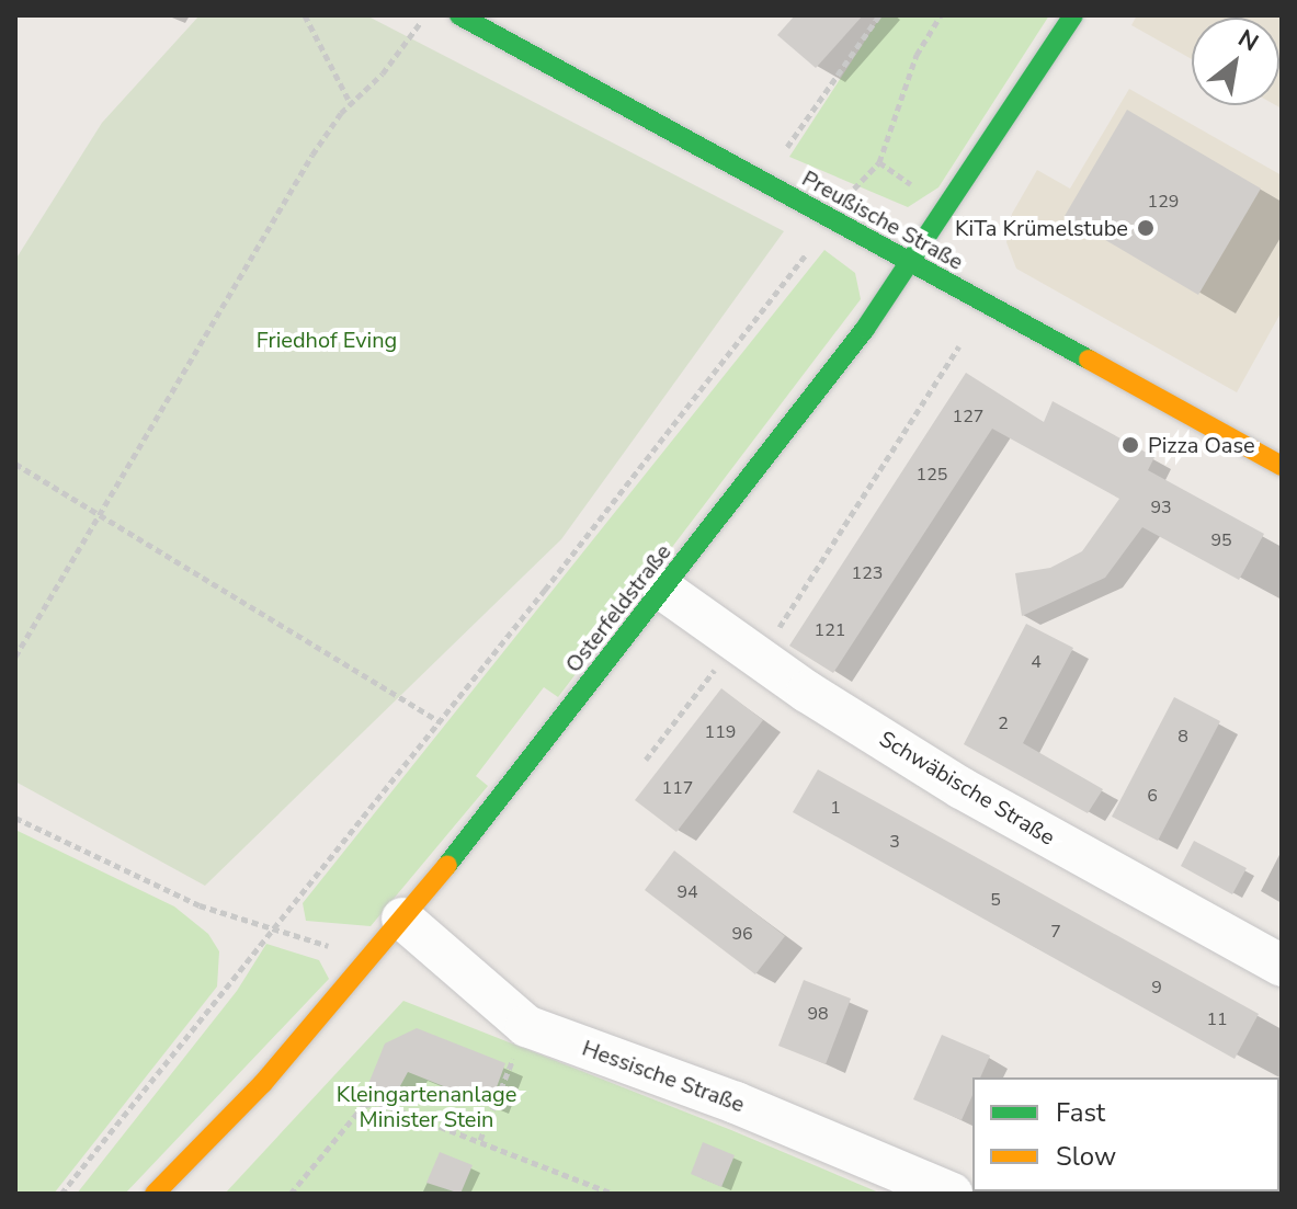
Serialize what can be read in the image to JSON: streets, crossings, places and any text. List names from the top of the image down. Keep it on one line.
{"streets":{"street":["Preußische Straße","Osterfeldstraße","Schwäbische Straße","Hessische Straße"]},"crossings":[["Preußische Straße","Osterfeldstraße"],["Osterfeldstraße","Schwäbische Straße"],["Osterfeldstraße","Hessische Straße"]],"parks":["Friedhof Eving","Kleingartenanlage Minister Stein"],"places":["KiTa Krümelstube","Pizza Oase"],"house_numbers":["129","127","125","93","95","123","121","4","2","119","8","117","6","1","3","94","5","7","96","9","98","11"],"legend":["Fast","Slow"],"north":"top right"}
